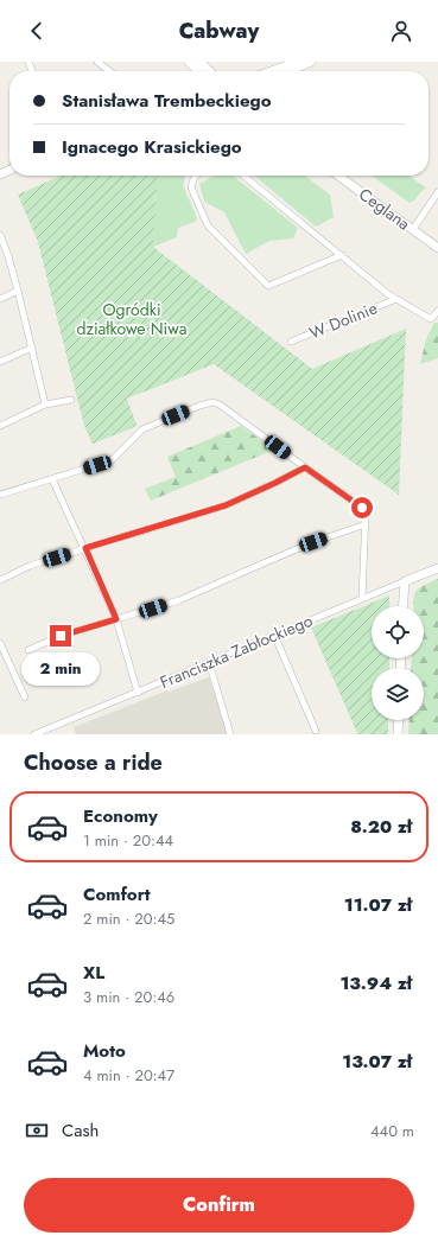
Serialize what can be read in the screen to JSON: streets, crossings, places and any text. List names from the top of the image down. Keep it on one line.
{"streets":{"street":["Ceglana","W Dolinie","Franciszka Zabłockiego"]},"parks":["Ogródki działkowe Niwa"],"page":{"header":"Cabway","banner":["Stanisława Trembeckiego","Ignacego Krasickiego"],"bubble":"2 min","heading":"Choose a ride","list":[{"name":"Economy","note":"1 min · 20:44","value":"8.20 zł"},{"name":"Comfort","note":"2 min · 20:45","value":"11.07 zł"},{"name":"XL","note":"3 min · 20:46","value":"13.94 zł"},{"name":"Moto","note":"4 min · 20:47","value":"13.07 zł"}],"pay":["Cash","440 m"],"buttons":"Confirm"}}
